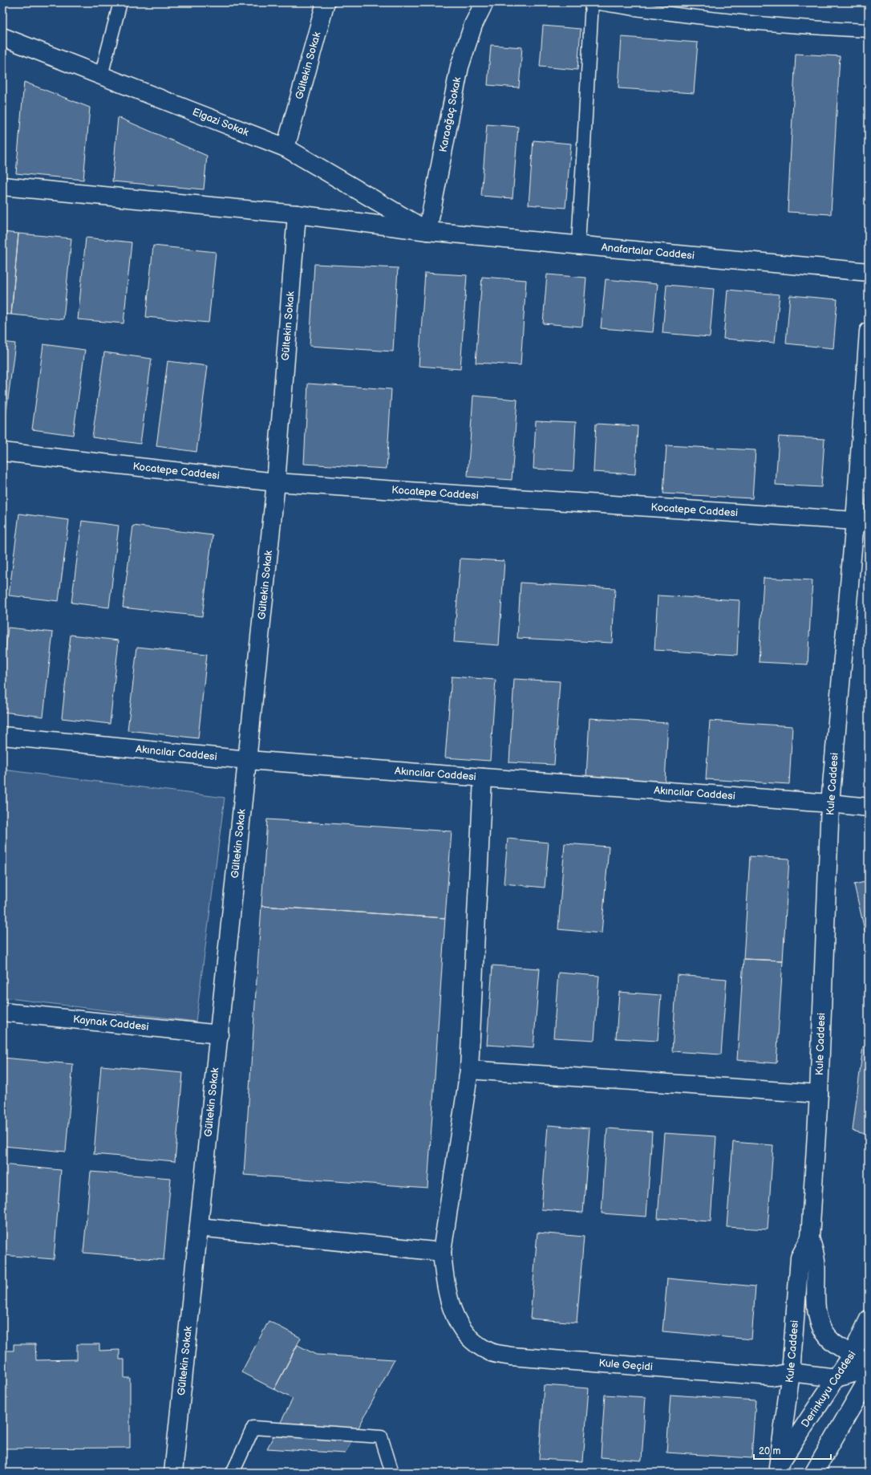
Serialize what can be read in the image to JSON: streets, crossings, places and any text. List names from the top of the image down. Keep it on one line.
{"streets":{"street":["Gültekin Sokak","Karaağaç Sokak","Elgazi Sokak","Anafartalar Caddesi","Kocatepe Caddesi","Akıncılar Caddesi","Kule Caddesi","Kaynak Caddesi","Kule Geçidi","Derinkuyu Caddesi"]},"crossings":[["Gültekin Sokak","Elgazi Sokak"],["Gültekin Sokak","Anafartalar Caddesi"],["Gültekin Sokak","Kocatepe Caddesi"],["Gültekin Sokak","Akıncılar Caddesi"],["Gültekin Sokak","Kaynak Caddesi"],["Karaağaç Sokak","Elgazi Sokak"],["Karaağaç Sokak","Anafartalar Caddesi"],["Elgazi Sokak","Anafartalar Caddesi"],["Kocatepe Caddesi","Kule Caddesi"],["Akıncılar Caddesi","Kule Caddesi"],["Kule Caddesi","Kule Geçidi"],["Kule Caddesi","Derinkuyu Caddesi"],["Kule Geçidi","Derinkuyu Caddesi"]],"scale_bar":"20 m"}
